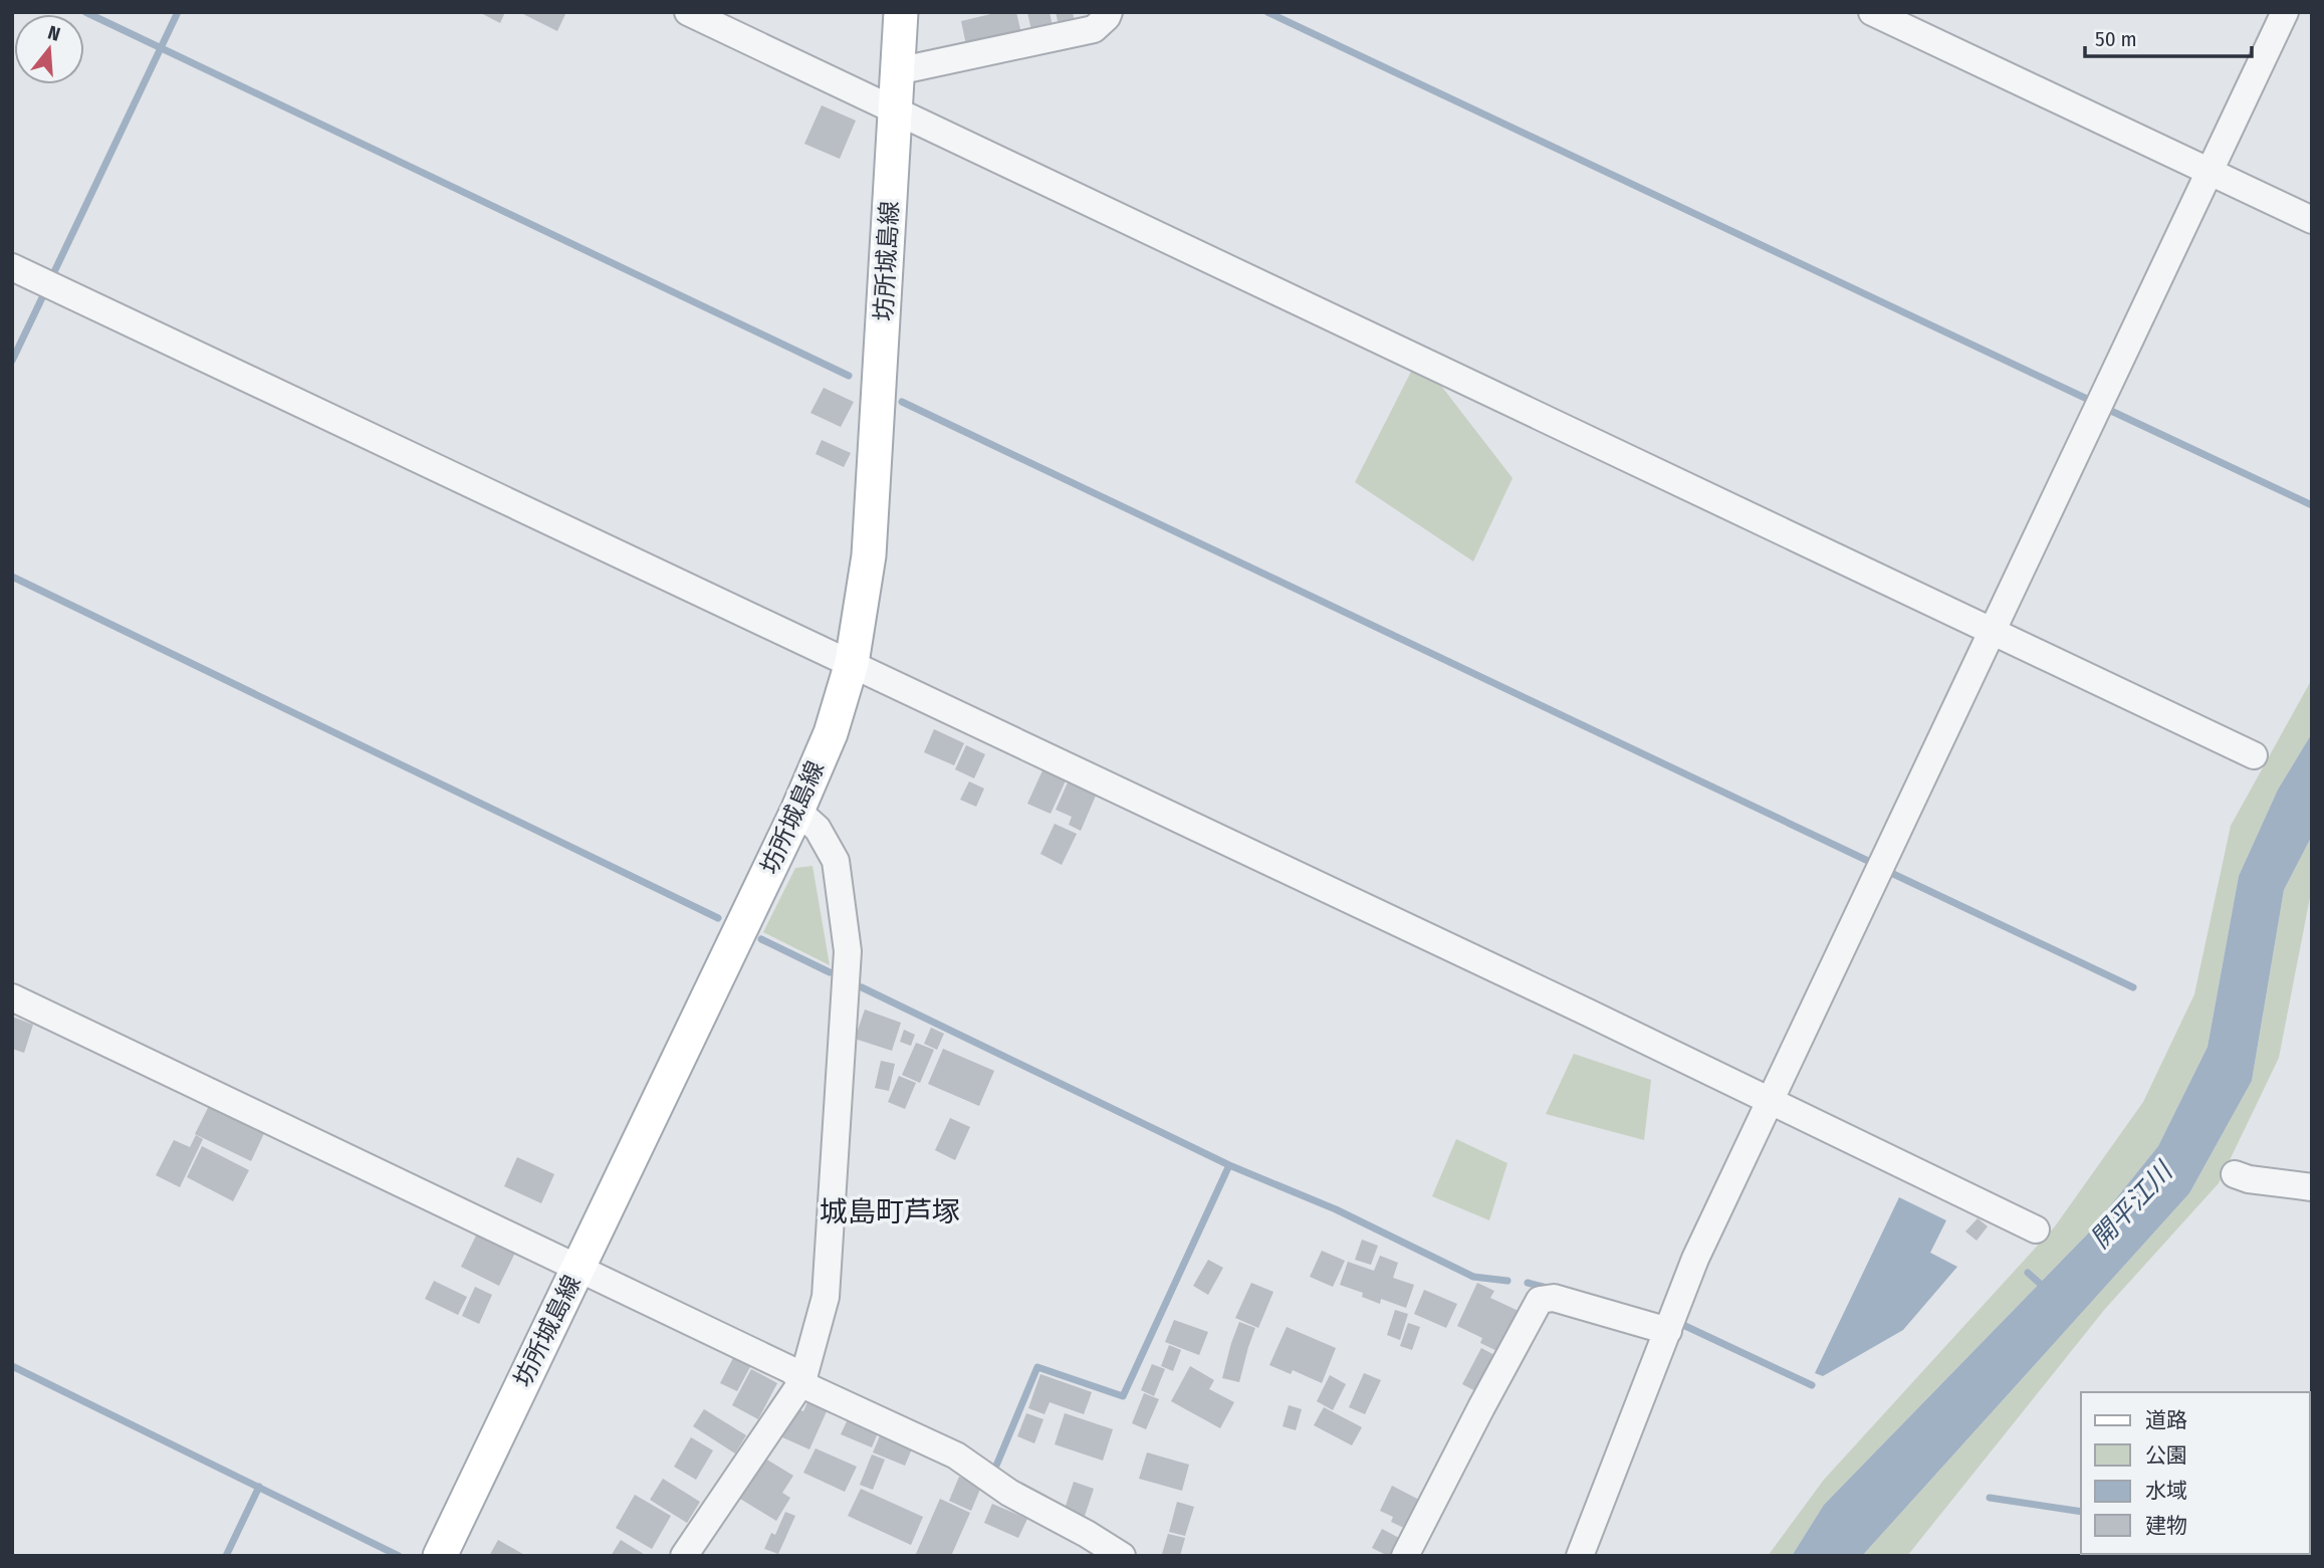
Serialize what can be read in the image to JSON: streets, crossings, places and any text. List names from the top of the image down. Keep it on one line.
{"streets":{"main road":["坊所城島線"]},"districts":["城島町芦塚"],"water":["開平江川"],"legend":["道路","公園","水域","建物"],"scale_bar":"50 m","north":"top"}
